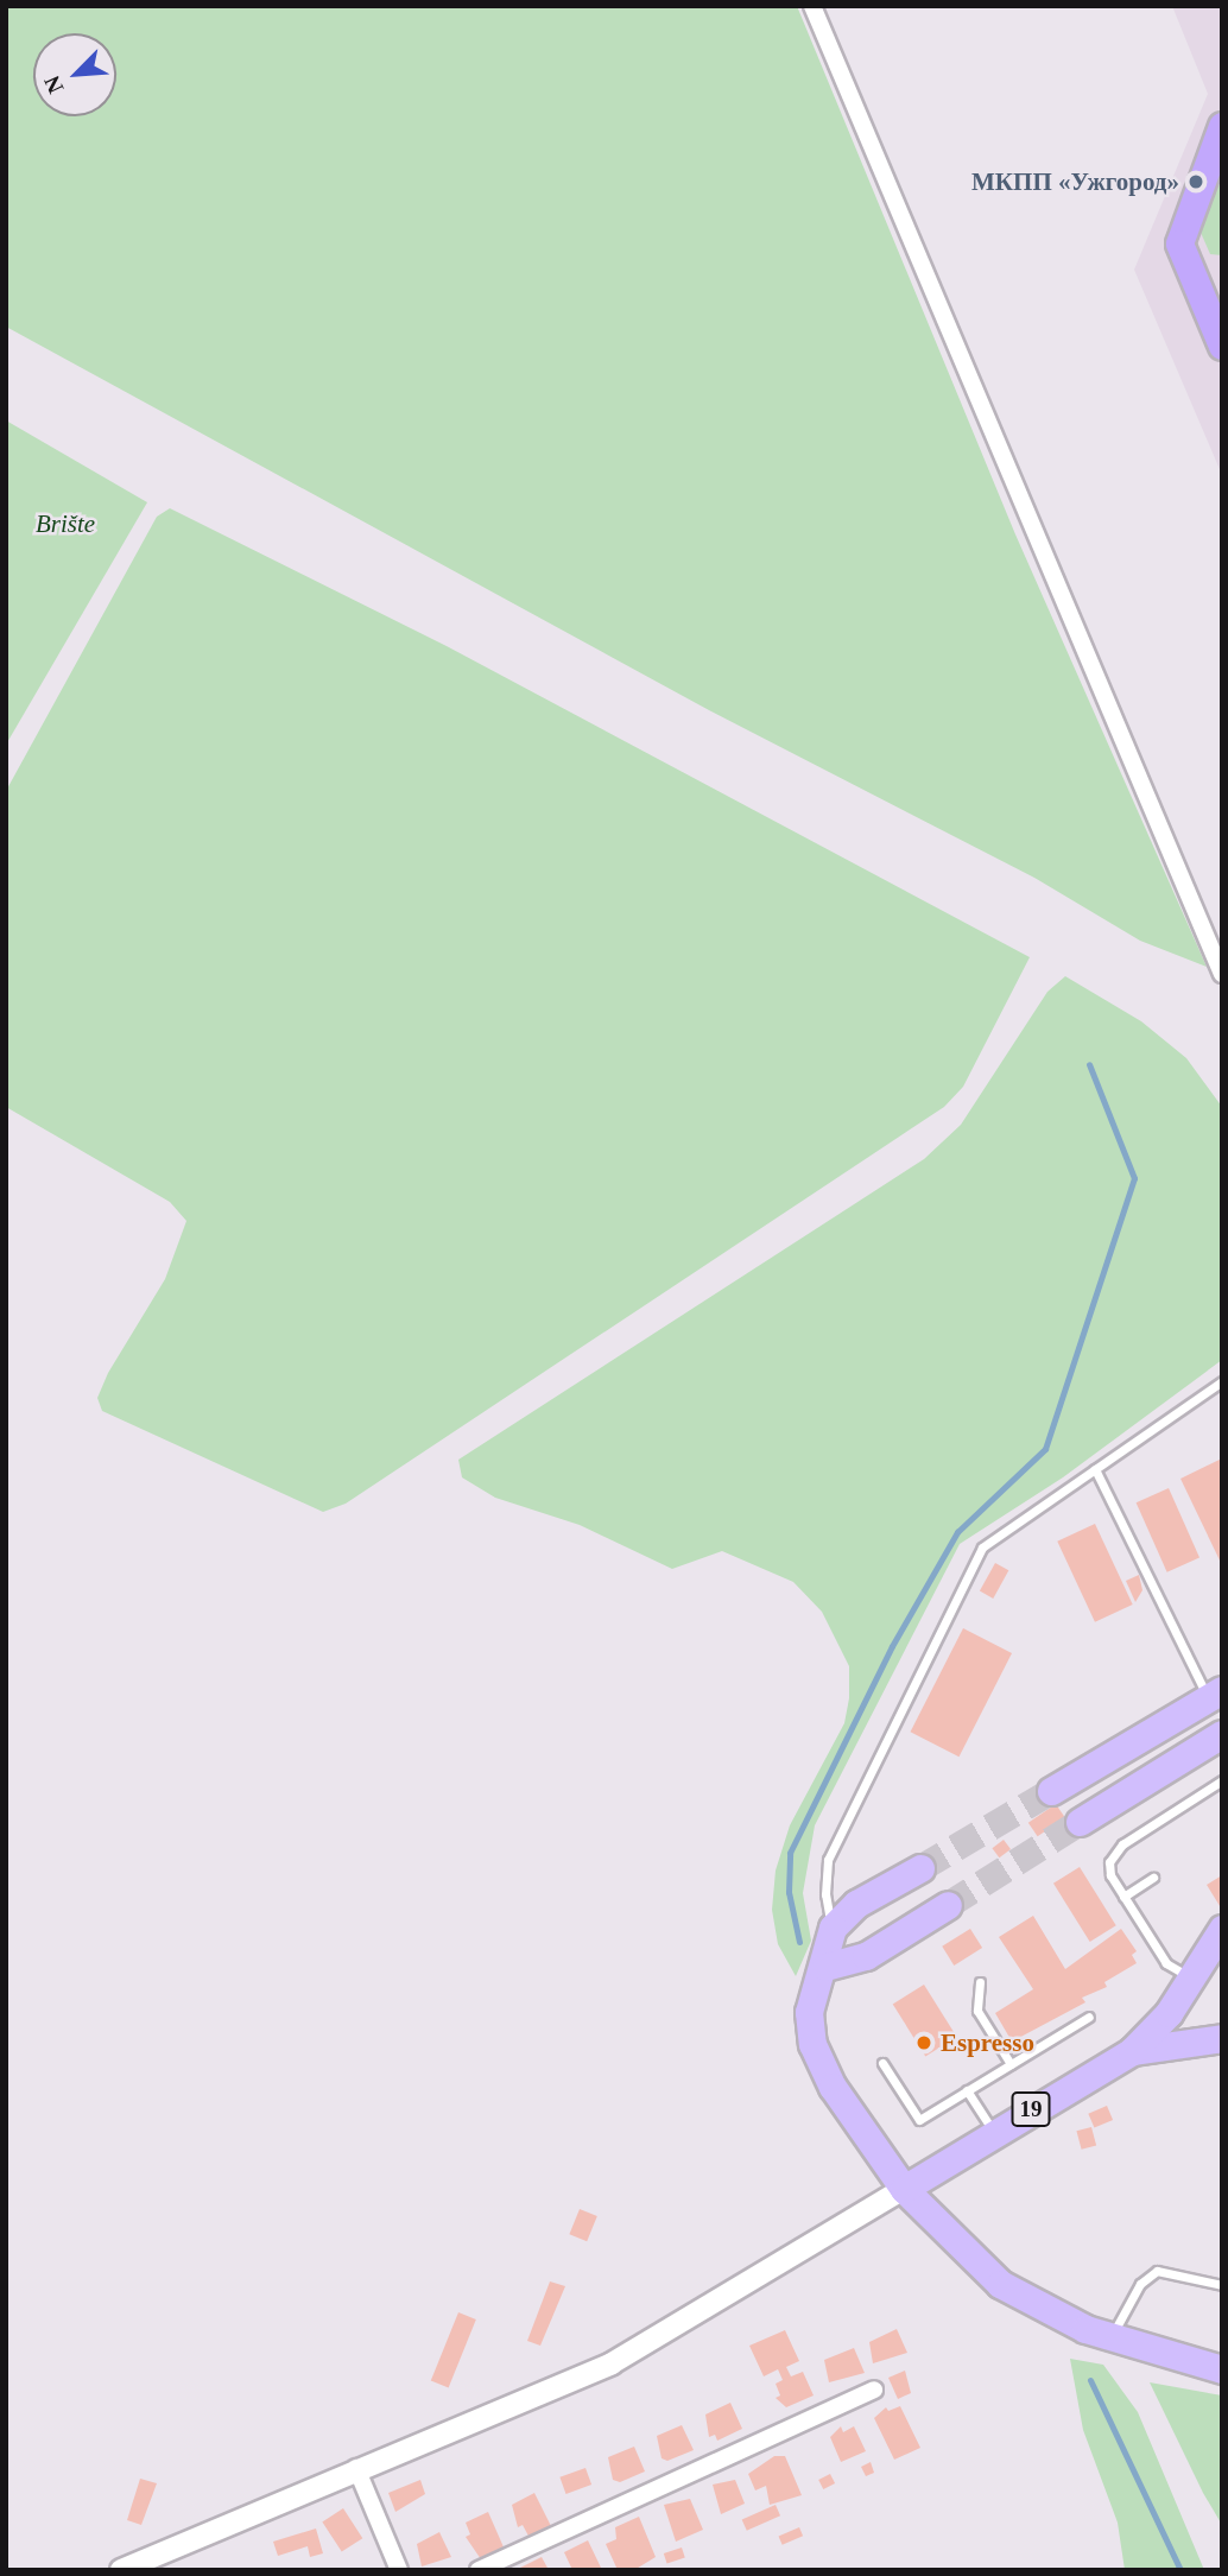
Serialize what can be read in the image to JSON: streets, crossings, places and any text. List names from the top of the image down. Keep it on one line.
{"streets":{"main road":["19"]},"parks":["Brište"],"places":["МКПП «Ужгород»","Espresso"],"north":"bottom left"}
